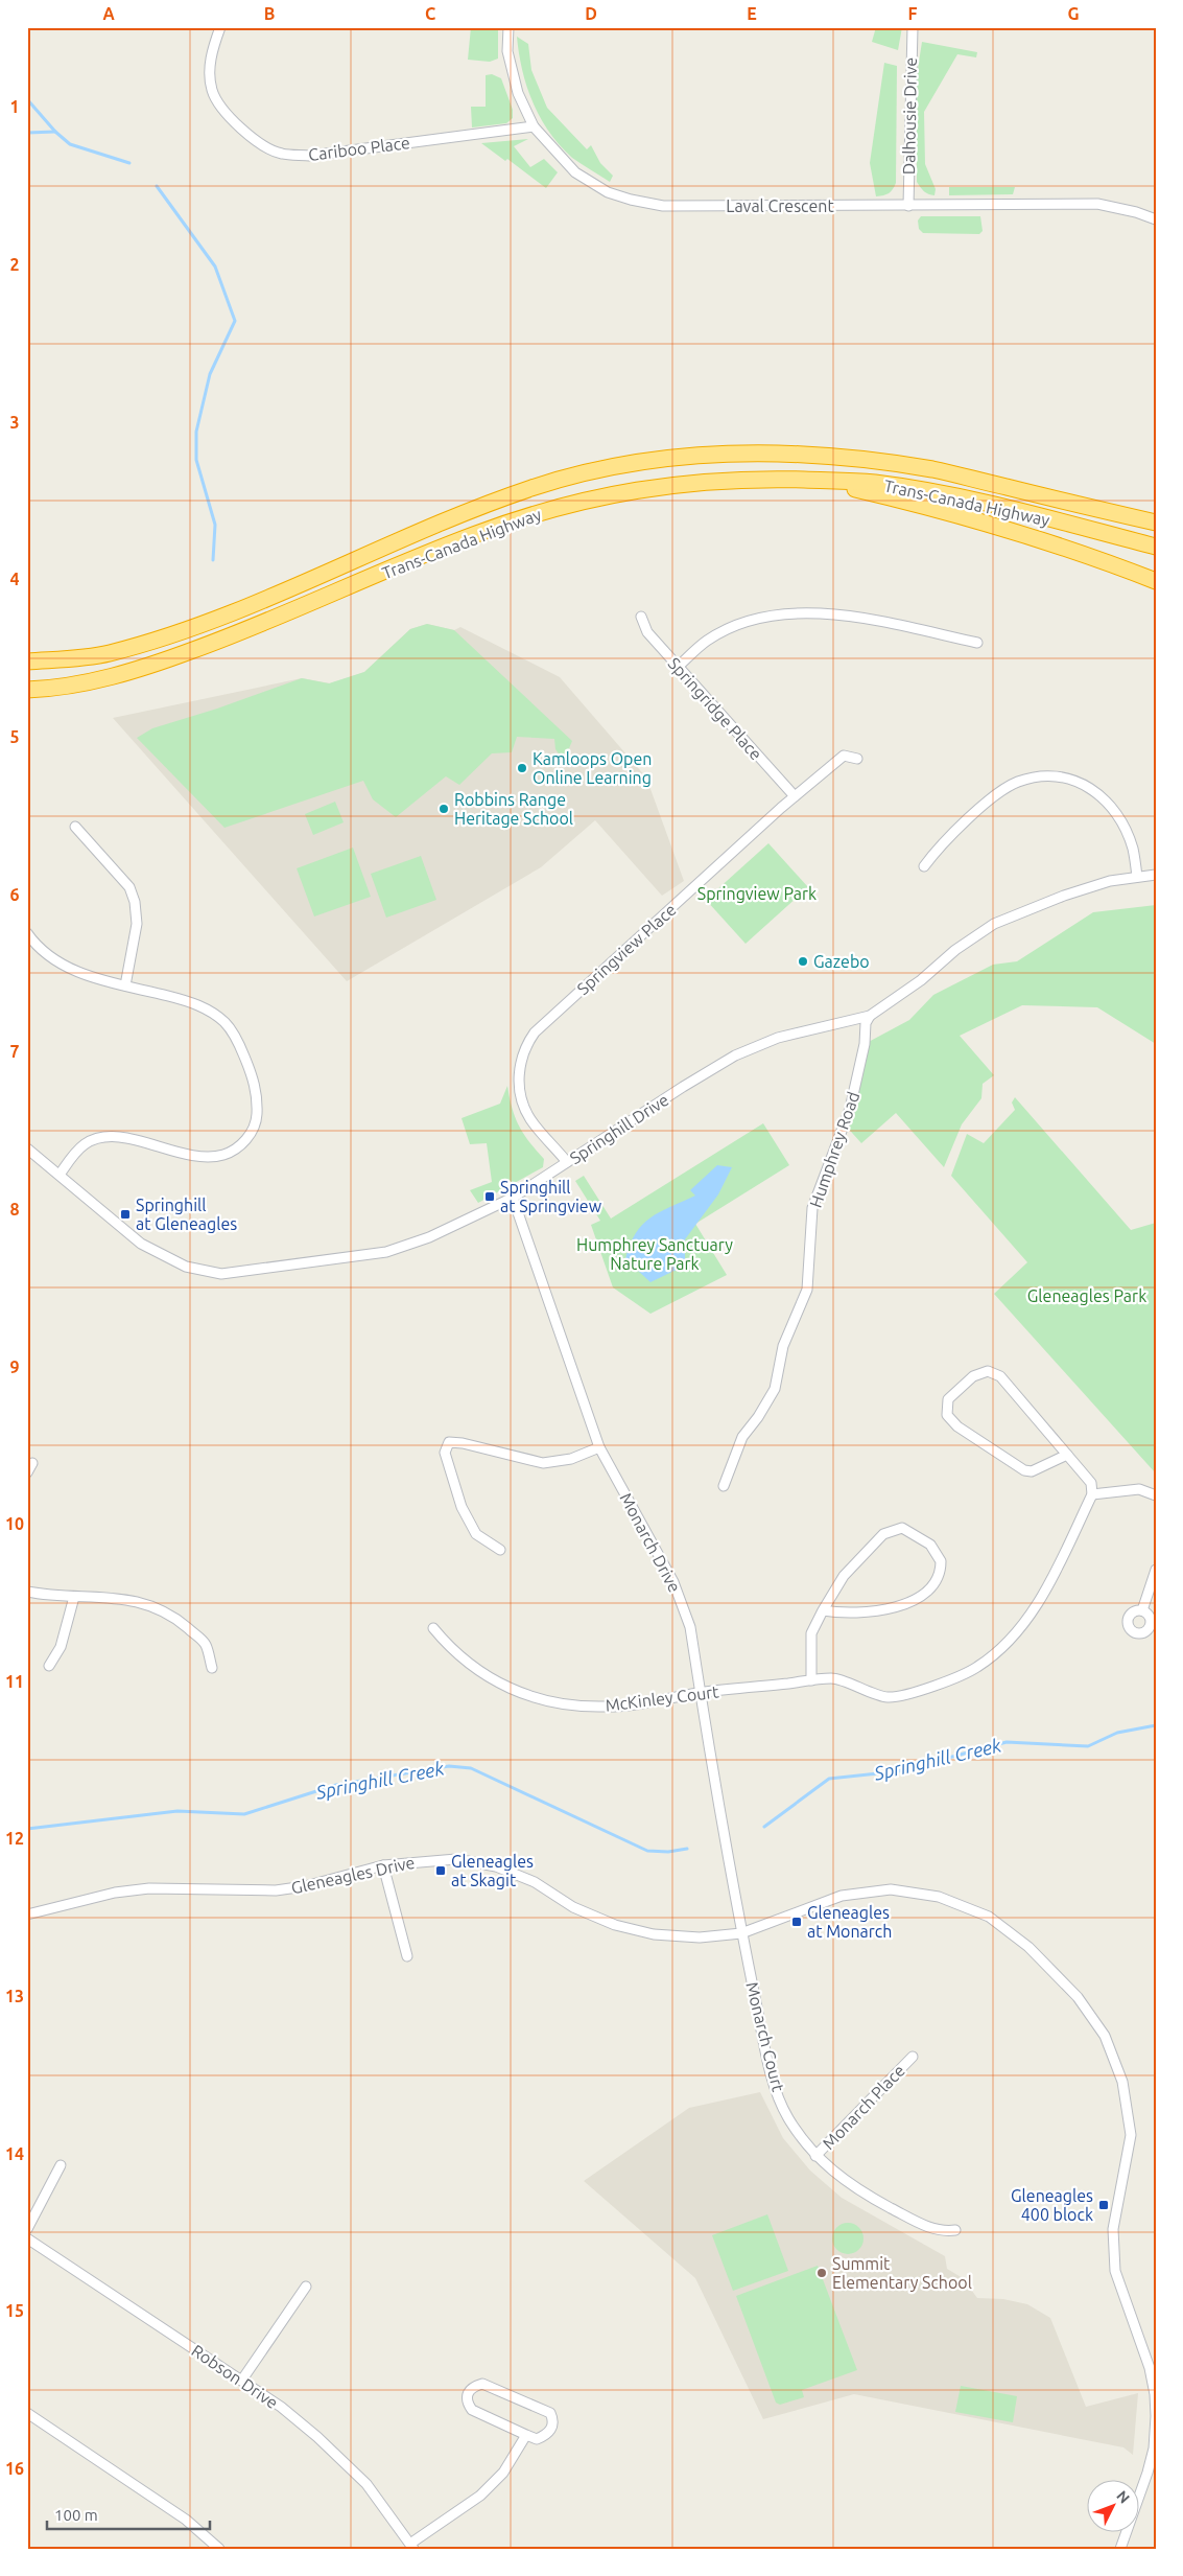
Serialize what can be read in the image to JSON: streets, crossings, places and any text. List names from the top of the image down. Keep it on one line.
{"streets":{"highway":["Trans-Canada Highway"],"street":["Dalhousie Drive","Cariboo Place","Laval Crescent","Springridge Place","Springview Place","Springhill Drive","Humphrey Road","Monarch Drive","McKinley Court","Gleneagles Drive","Monarch Court","Monarch Place","Robson Drive"]},"crossings":[["Dalhousie Drive","Laval Crescent"],["Cariboo Place","Laval Crescent"],["Springridge Place","Springview Place"],["Springview Place","Springhill Drive"],["Springhill Drive","Humphrey Road"],["Springhill Drive","Monarch Drive"],["Monarch Drive","McKinley Court"],["Monarch Drive","Gleneagles Drive"],["Monarch Drive","Monarch Court"],["Gleneagles Drive","Monarch Court"],["Monarch Court","Monarch Place"]],"water":["Springhill Creek"],"parks":["Springview Park","Humphrey Sanctuary Nature Park","Gleneagles Park"],"places":{"other":["Kamloops Open Online Learning","Robbins Range Heritage School","Gazebo","Summit Elementary School"],"transit":["Springhill at Springview","Springhill at Gleneagles","Gleneagles at Skagit","Gleneagles at Monarch","Gleneagles 400 block"]},"scale_bar":"100 m","north":"top right","grid":{"columns":["A","B","C","D","E","F","G"],"rows":["1","2","3","4","5","6","7","8","9","10","11","12","13","14","15","16"]}}
